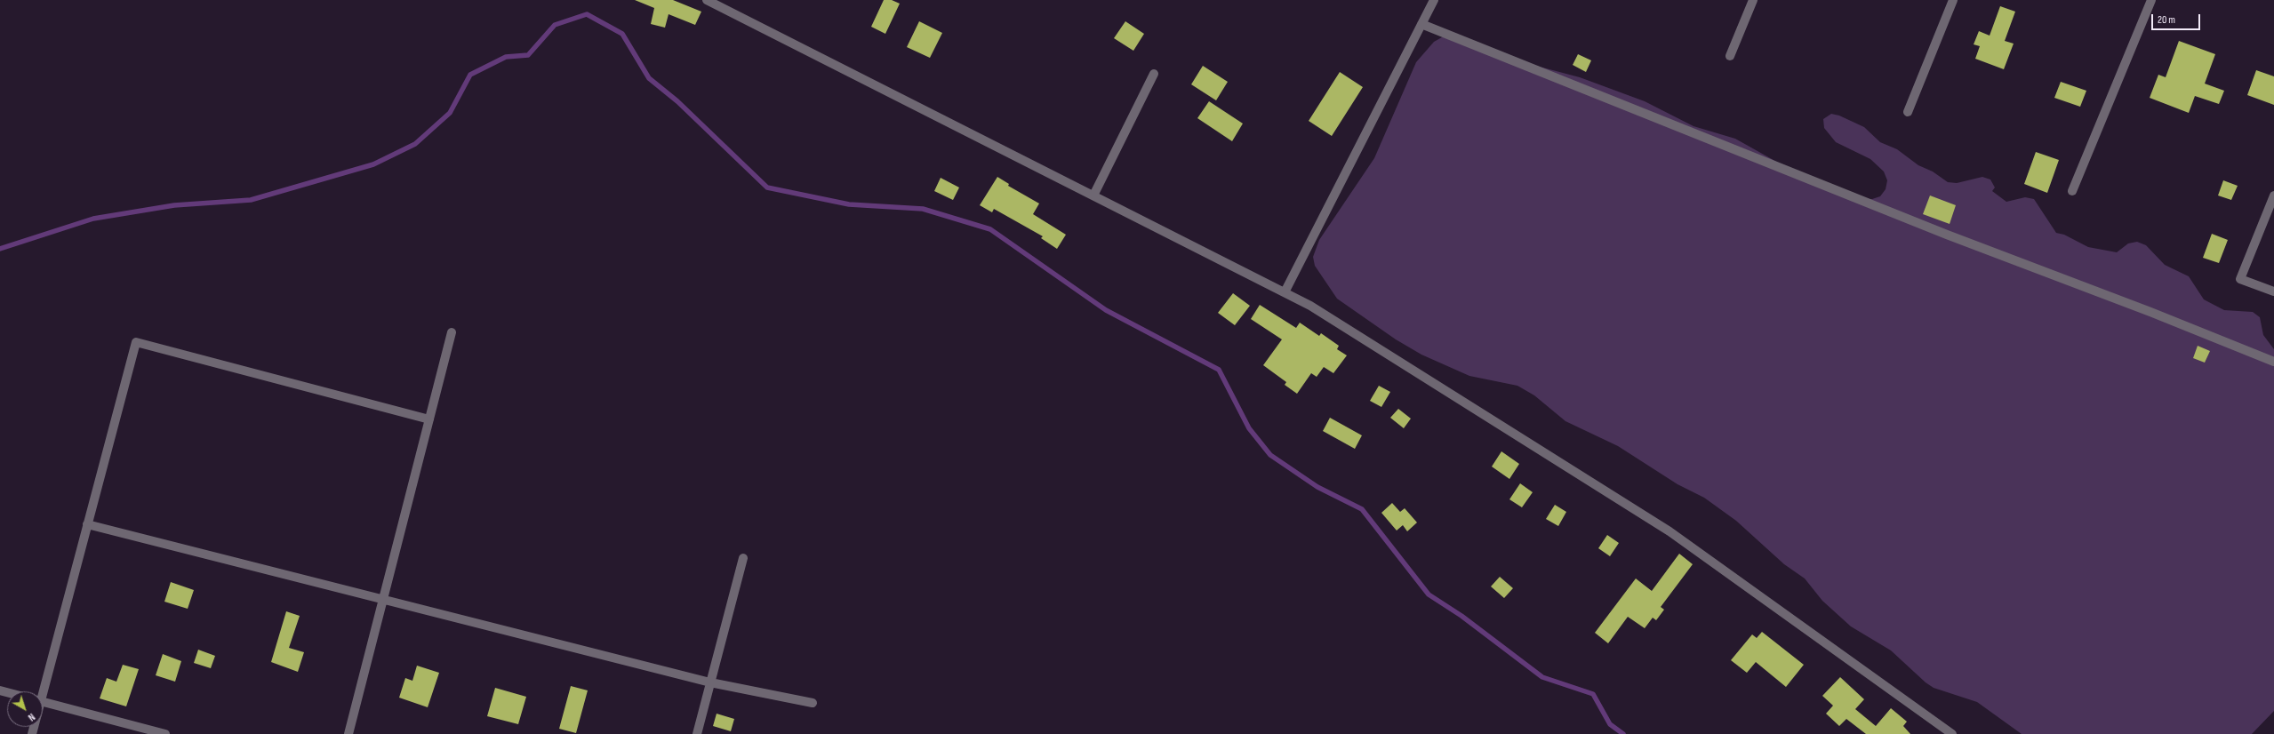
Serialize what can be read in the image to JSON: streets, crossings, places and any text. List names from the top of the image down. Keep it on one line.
{"scale_bar":"20 m","north":"bottom right"}
